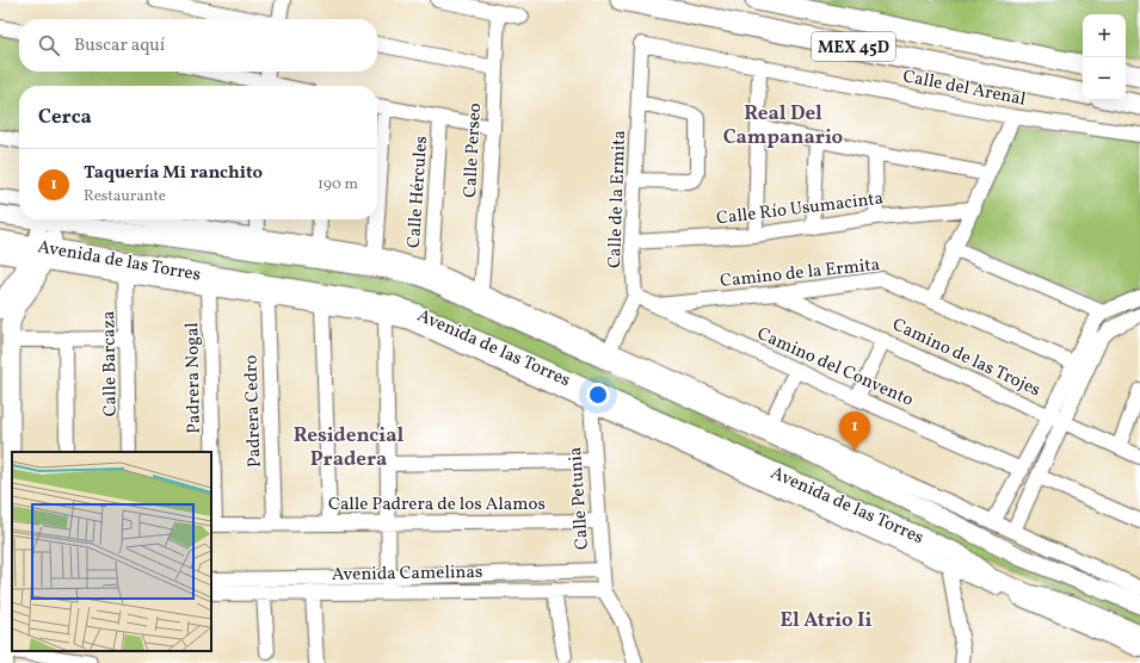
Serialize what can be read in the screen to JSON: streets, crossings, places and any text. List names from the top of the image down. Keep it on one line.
{"streets":{"highway":["MEX 45D"],"main road":["Avenida de las Torres"],"street":["Calle del Arenal","Calle Perseo","Calle Hércules","Calle de la Ermita","Calle Río Usumacinta","Camino de la Ermita","Camino de las Trojes","Calle Barcaza","Camino del Convento","Padrera Nogal","Padrera Cedro","Calle Petunia","Calle Padrera de los Alamos","Avenida Camelinas"]},"crossings":[["Calle del Arenal","Calle de la Ermita"],["Calle de la Ermita","Calle Río Usumacinta"],["Calle de la Ermita","Camino del Convento"],["Avenida de las Torres","Calle Barcaza"],["Avenida de las Torres","Padrera Nogal"],["Avenida de las Torres","Padrera Cedro"],["Avenida de las Torres","Calle Petunia"],["Camino de la Ermita","Camino de las Trojes"],["Camino de la Ermita","Camino del Convento"],["Padrera Nogal","Calle Padrera de los Alamos"],["Padrera Cedro","Calle Padrera de los Alamos"],["Calle Petunia","Calle Padrera de los Alamos"],["Calle Petunia","Avenida Camelinas"]],"districts":["Real Del Campanario","Residencial Pradera","El Atrio Ii"],"page":{"map_buttons":["+","−"],"search":"Buscar aquí","heading":"Cerca","list":[{"mark":"1","name":"Taquería Mi ranchito","note":"Restaurante","value":"190 m"}],"pins":"1"}}
